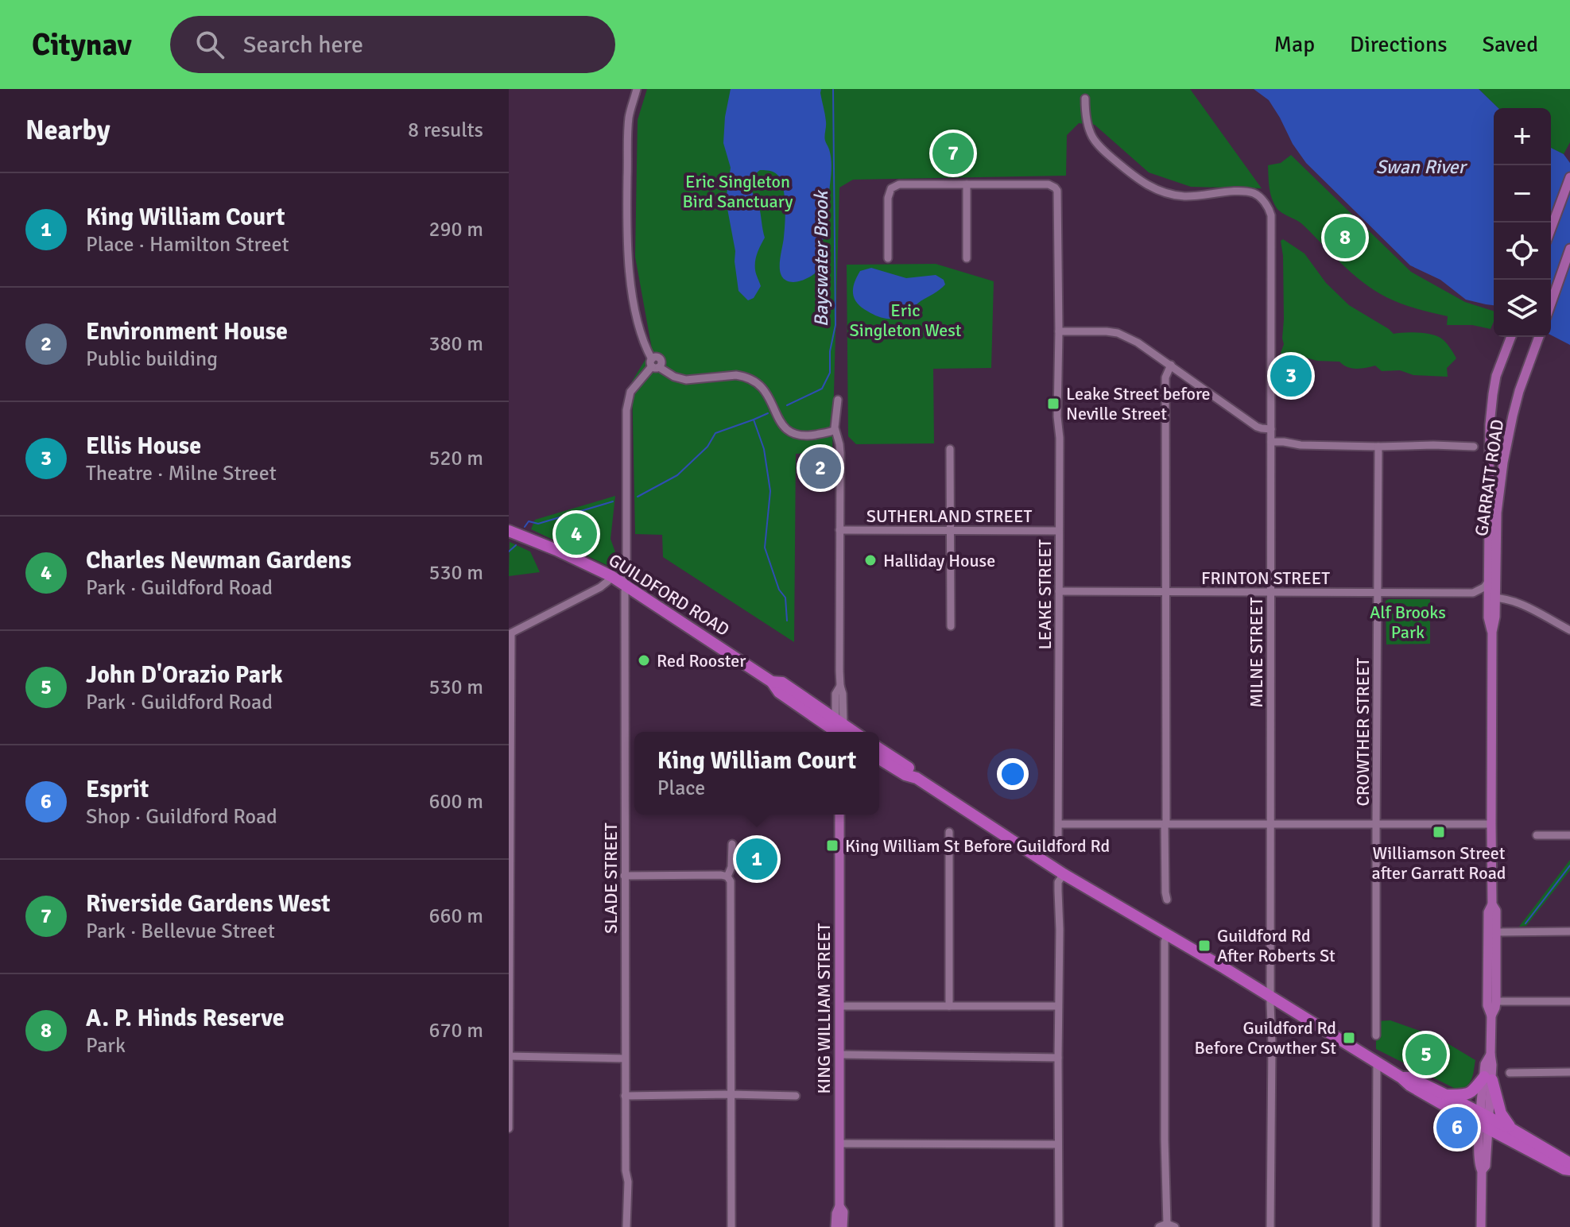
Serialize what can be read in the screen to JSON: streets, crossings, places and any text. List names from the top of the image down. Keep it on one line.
{"streets":{"highway":["GUILDFORD ROAD"],"main road":["GARRATT ROAD","KING WILLIAM STREET"],"street":["SUTHERLAND STREET","FRINTON STREET","LEAKE STREET","MILNE STREET","CROWTHER STREET","SLADE STREET"]},"crossings":[["SUTHERLAND STREET","LEAKE STREET"],["FRINTON STREET","LEAKE STREET"],["FRINTON STREET","MILNE STREET"],["FRINTON STREET","CROWTHER STREET"],["GUILDFORD ROAD","SLADE STREET"]],"water":["Swan River","Bayswater Brook"],"parks":["Eric Singleton Bird Sanctuary","Eric Singleton West","Alf Brooks Park"],"places":{"transit":["Leake Street before Neville Street","Williamson Street after Garratt Road","King William St Before Guildford Rd","Guildford Rd After Roberts St","Guildford Rd Before Crowther St"],"other":["Halliday House","Red Rooster"]},"page":{"header":"Citynav","search":"Search here","nav":["Map","Directions","Saved"],"heading":["Nearby","8 results"],"map_buttons":["+","−"],"pins":["7","8","3","2","4","1","5","6"],"list":[{"mark":"1","name":"King William Court","note":"Place · Hamilton Street","value":"290 m"},{"mark":"2","name":"Environment House","note":"Public building","value":"380 m"},{"mark":"3","name":"Ellis House","note":"Theatre · Milne Street","value":"520 m"},{"mark":"4","name":"Charles Newman Gardens","note":"Park · Guildford Road","value":"530 m"},{"mark":"5","name":"John D'Orazio Park","note":"Park · Guildford Road","value":"530 m"},{"mark":"6","name":"Esprit","note":"Shop · Guildford Road","value":"600 m"},{"mark":"7","name":"Riverside Gardens West","note":"Park · Bellevue Street","value":"660 m"},{"mark":"8","name":"A. P. Hinds Reserve","note":"Park","value":"670 m"}],"popup":["King William Court","Place"]}}
